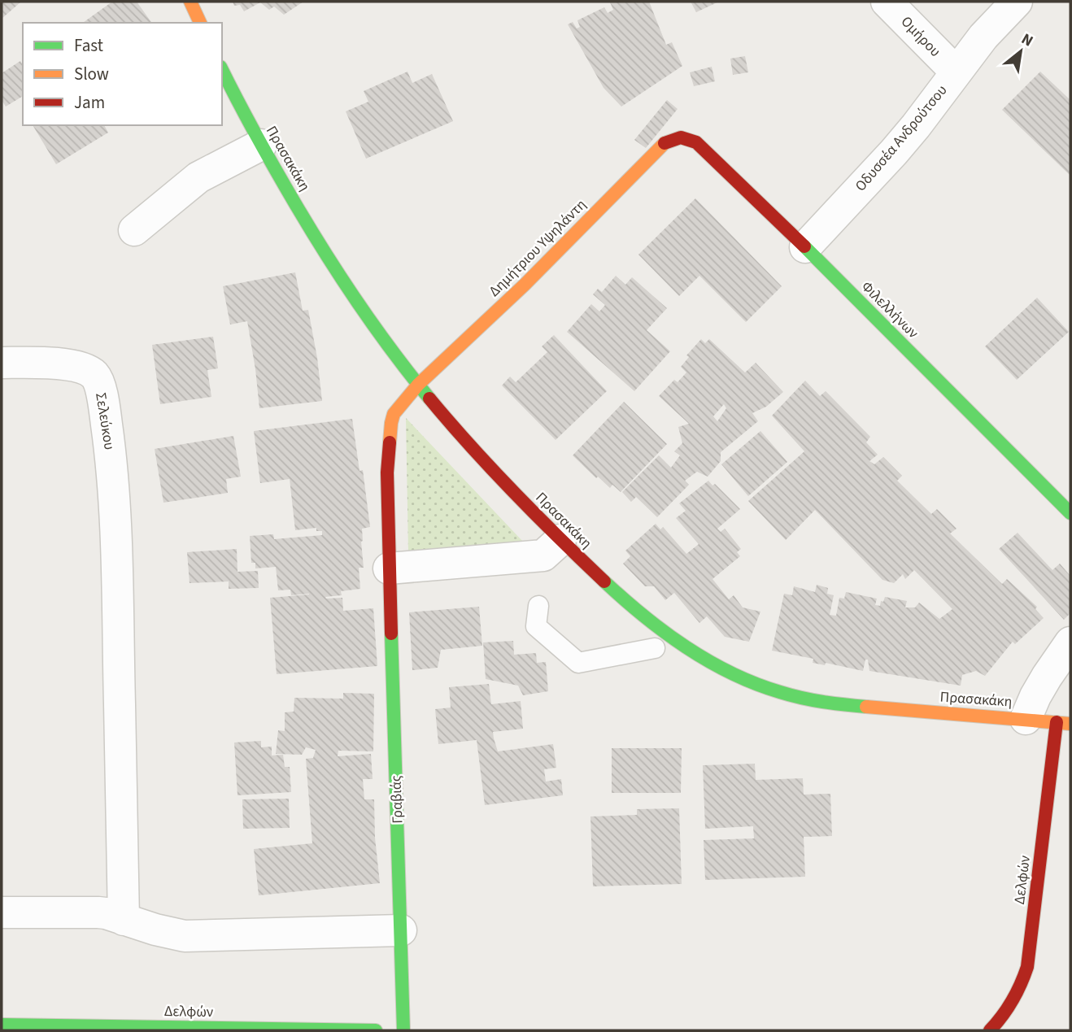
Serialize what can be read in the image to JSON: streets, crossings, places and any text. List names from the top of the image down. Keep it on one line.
{"streets":{"street":["Ομήρου","Οδυσσέα Ανδρούτσου","Πρασακάκη","Δημήτριου Υψηλάντη","Φιλελλήνων","Σελεύκου","Γραβιάς","Δελφών"]},"crossings":[["Ομήρου","Οδυσσέα Ανδρούτσου"],["Οδυσσέα Ανδρούτσου","Φιλελλήνων"],["Πρασακάκη","Δημήτριου Υψηλάντη"],["Πρασακάκη","Γραβιάς"],["Πρασακάκη","Δελφών"],["Δημήτριου Υψηλάντη","Φιλελλήνων"],["Δημήτριου Υψηλάντη","Γραβιάς"]],"legend":["Fast","Slow","Jam"],"north":"top right"}
